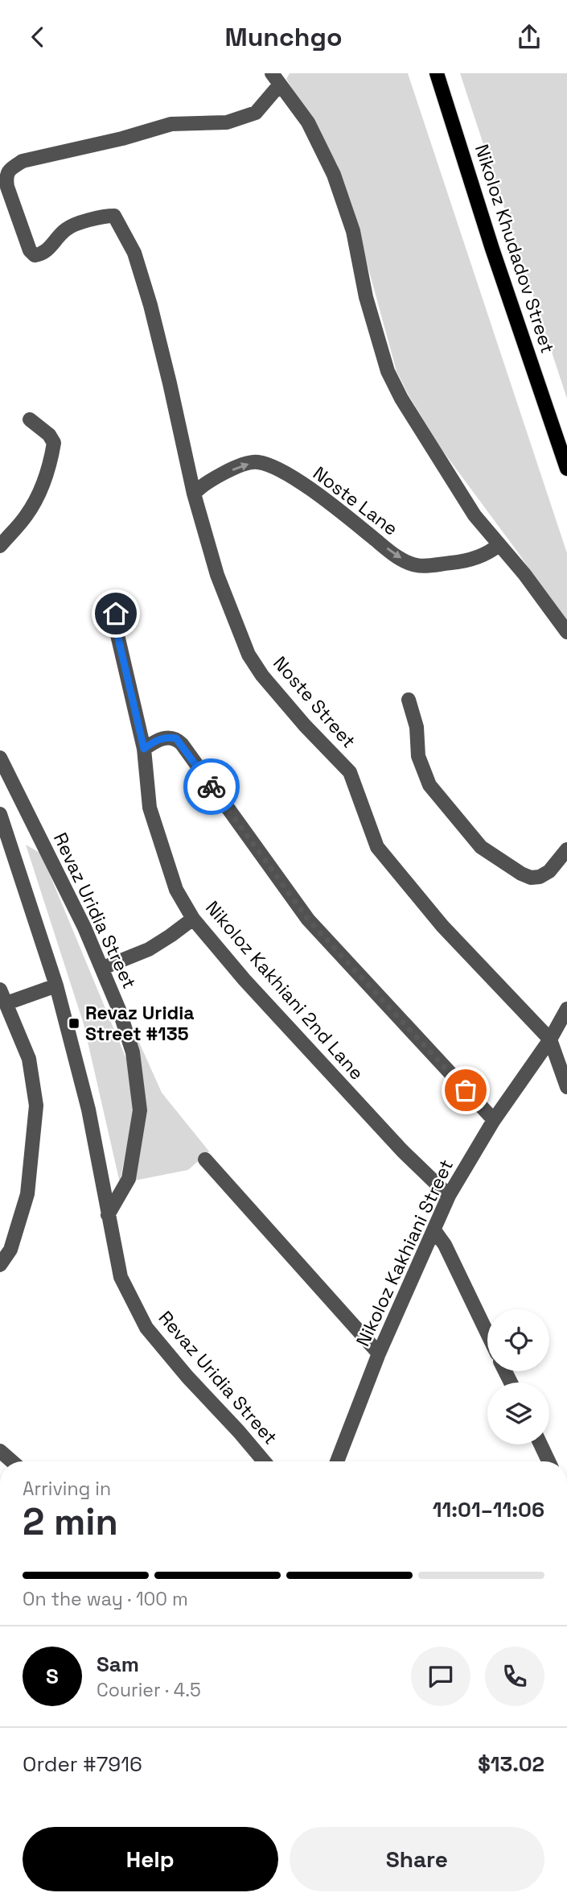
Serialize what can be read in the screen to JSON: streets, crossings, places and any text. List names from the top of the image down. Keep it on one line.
{"streets":{"main road":["Nikoloz Khudadov Street"],"street":["Noste Lane","Noste Street","Revaz Uridia Street","Nikoloz Kakhiani 2nd Lane","Nikoloz Kakhiani Street"]},"crossings":[["Noste Lane","Noste Street"],["Noste Street","Nikoloz Kakhiani Street"],["Nikoloz Kakhiani 2nd Lane","Nikoloz Kakhiani Street"]],"one_way":["Noste Lane"],"places":{"transit":["Revaz Uridia Street #135"]},"page":{"header":"Munchgo","heading":["2 min","Arriving in","11:01–11:06"],"panel":["Sam","Courier · 4.5","Order #7916","$13.02"],"bar":"On the way · 100 m","round":"S","buttons":["Help","Share"]}}
